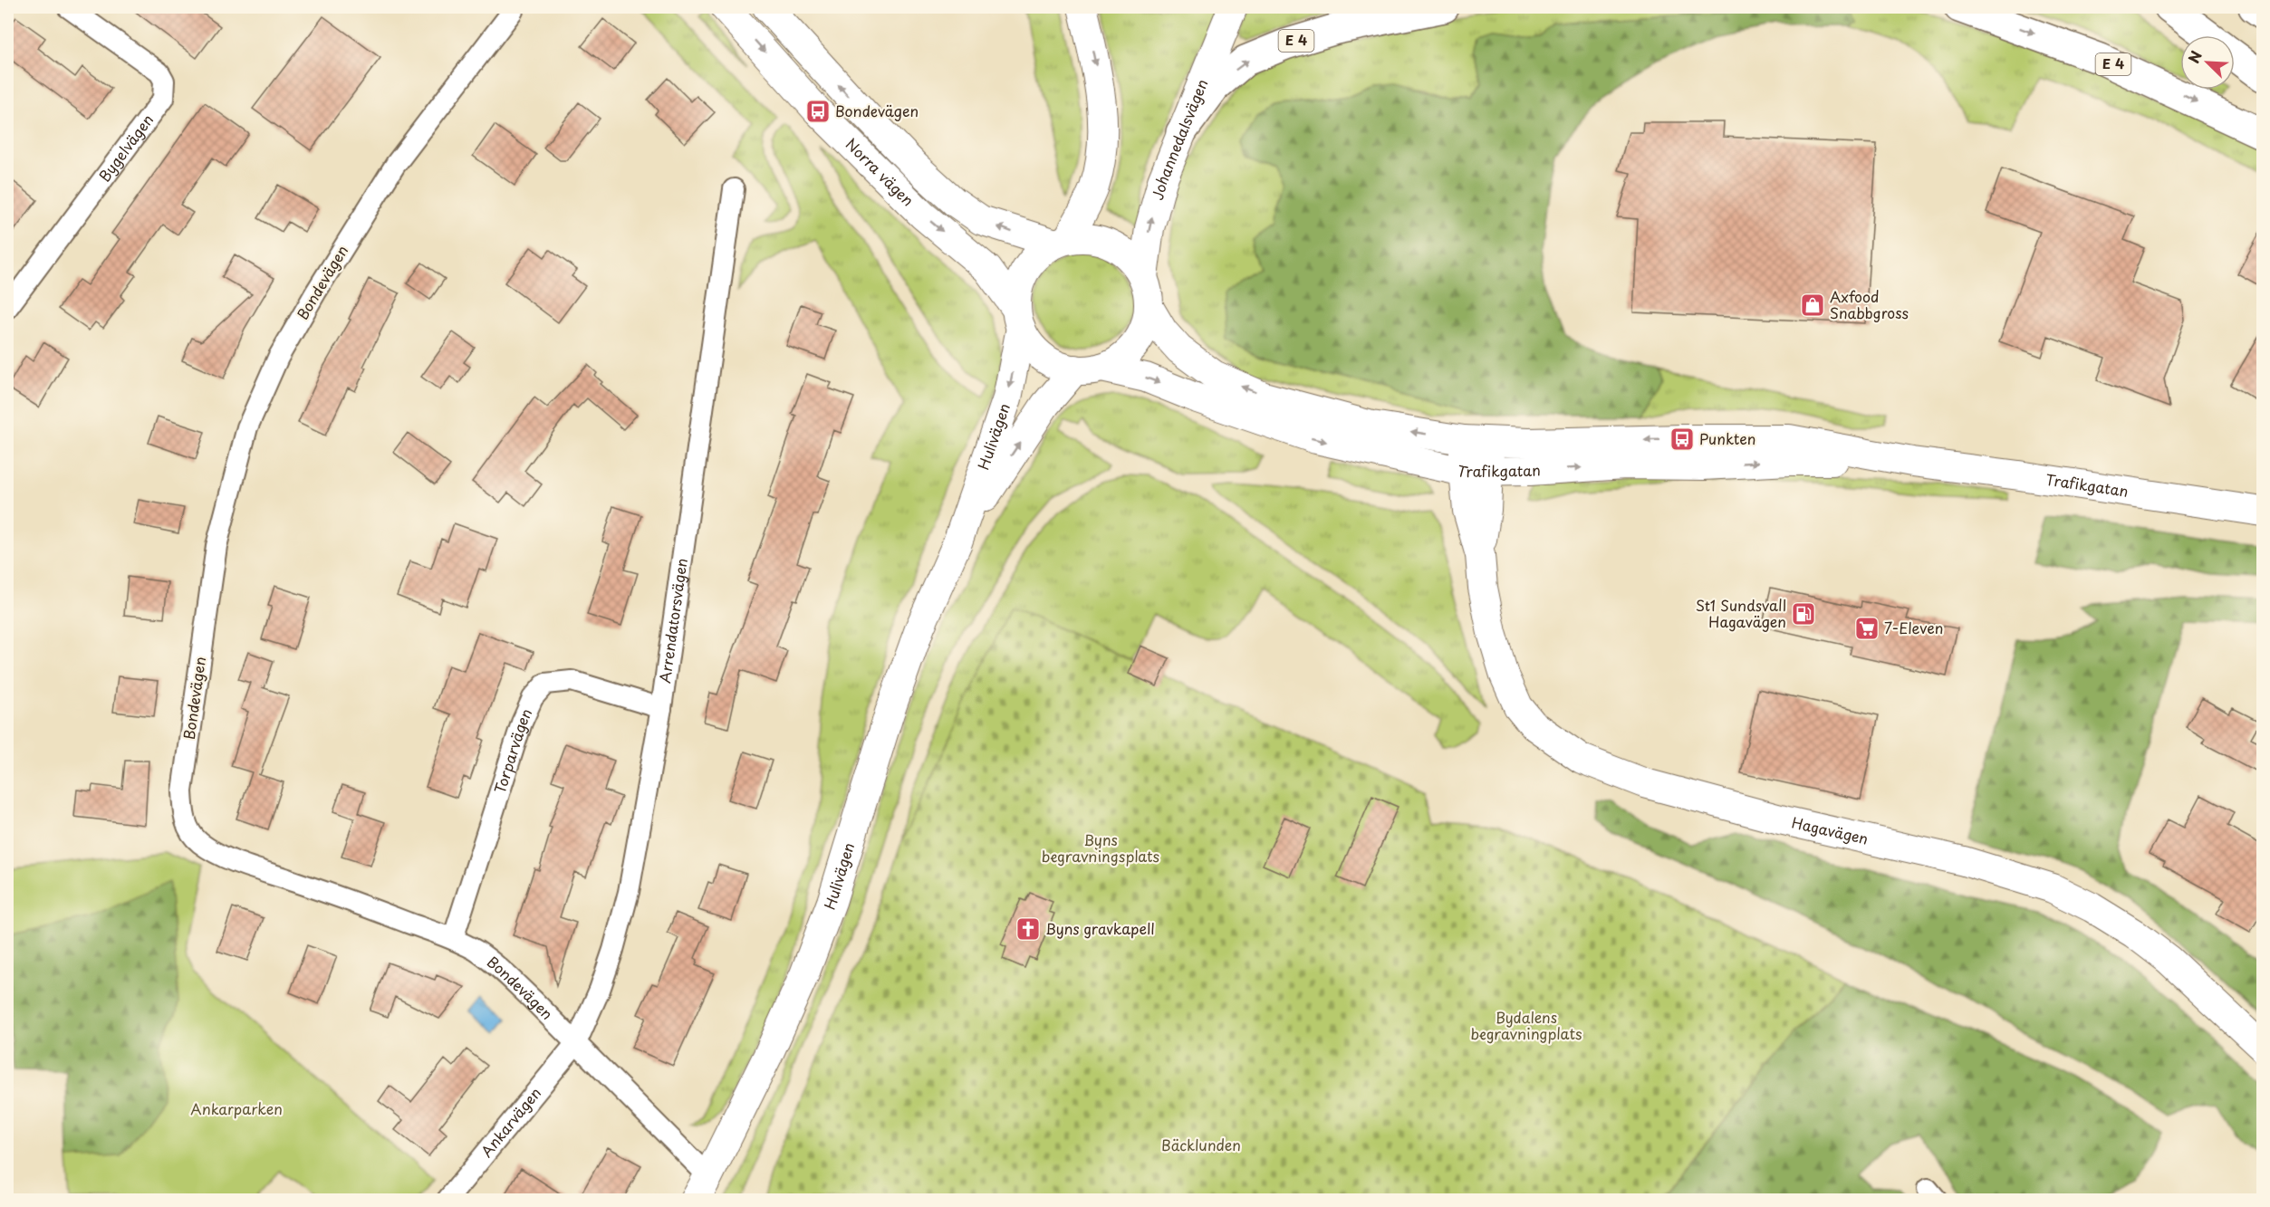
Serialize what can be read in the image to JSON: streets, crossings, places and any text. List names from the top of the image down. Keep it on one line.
{"streets":{"highway":["E 4"],"main road":["Johannedalsvägen","Norra vägen","Hulivägen","Trafikgatan","Hagavägen"],"street":["Bygelvägen","Bondevägen","Arrendatorsvägen","Torparvägen","Ankarvägen"]},"crossings":[["E 4","Johannedalsvägen"],["Johannedalsvägen","Norra vägen"],["Johannedalsvägen","Hulivägen"],["Johannedalsvägen","Trafikgatan"],["Norra vägen","Hulivägen"],["Norra vägen","Trafikgatan"],["Bondevägen","Hulivägen"],["Bondevägen","Arrendatorsvägen"],["Bondevägen","Torparvägen"],["Bondevägen","Ankarvägen"],["Hulivägen","Trafikgatan"],["Trafikgatan","Hagavägen"],["Arrendatorsvägen","Torparvägen"],["Arrendatorsvägen","Ankarvägen"]],"parks":["Byns begravningsplats","Bydalens begravningplats","Ankarparken","Bäcklunden"],"places":{"bus stop":["Bondevägen","Punkten"],"shop":["Axfood Snabbgross"],"fuel station":["St1 Sundsvall Hagavägen"],"supermarket":["7-Eleven"],"church":["Byns gravkapell"]},"north":"top left"}
